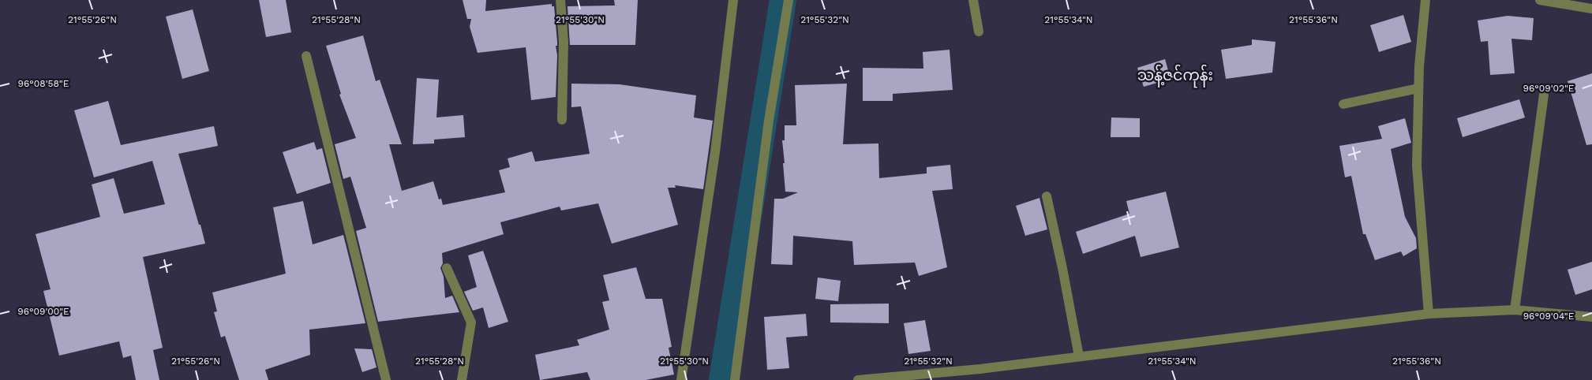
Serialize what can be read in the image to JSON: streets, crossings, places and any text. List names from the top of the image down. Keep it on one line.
{"districts":["သန့်ဇင်ကုန်း"],"coordinates":["21°55'26\"N","21°55'28\"N","21°55'30\"N","21°55'32\"N","21°55'34\"N","21°55'36\"N","96°08'58\"E","96°09'02\"E","96°09'00\"E","96°09'04\"E"]}
